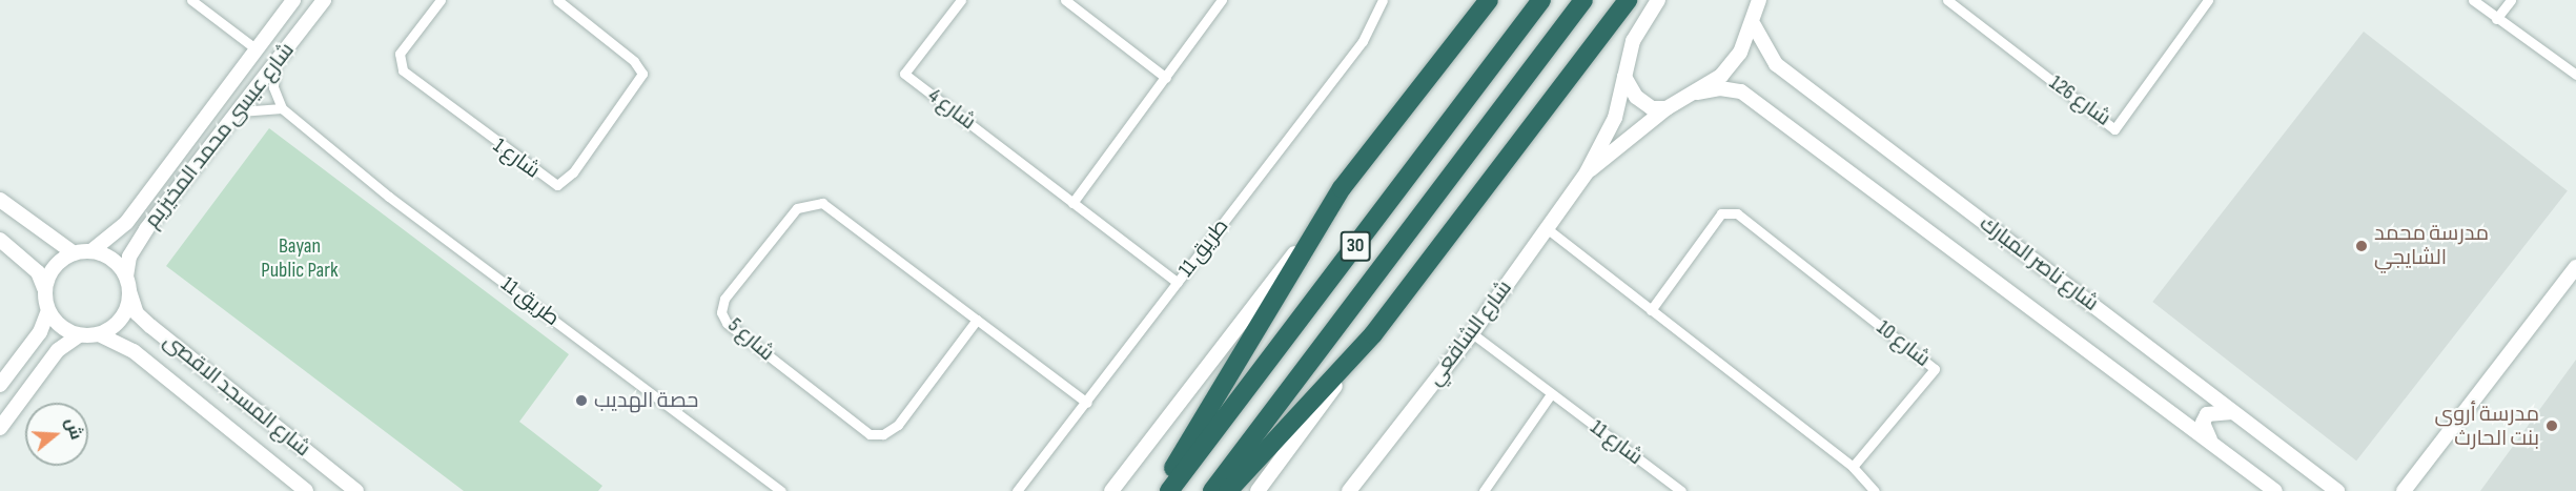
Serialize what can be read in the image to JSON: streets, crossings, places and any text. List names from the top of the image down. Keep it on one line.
{"streets":{"highway":["30"],"street":["شارع 126","شارع 4","شارع عيسى محمد المخيزيم","شارع 1","طريق 11","شارع ناصر المبارك","شارع الشافعي","شارع 5","شارع 10","شارع المسجد الاقصى","شارع 11"]},"crossings":[["شارع 4","طريق 11"],["شارع عيسى محمد المخيزيم","شارع المسجد الاقصى"],["طريق 11","شارع 5"],["شارع ناصر المبارك","شارع الشافعي"],["شارع الشافعي","شارع 11"]],"parks":["Bayan Public Park"],"places":["مدرسة محمد الشايجي","حصة الهديب","مدرسة أروى بنت الحارث"],"north":"right"}
